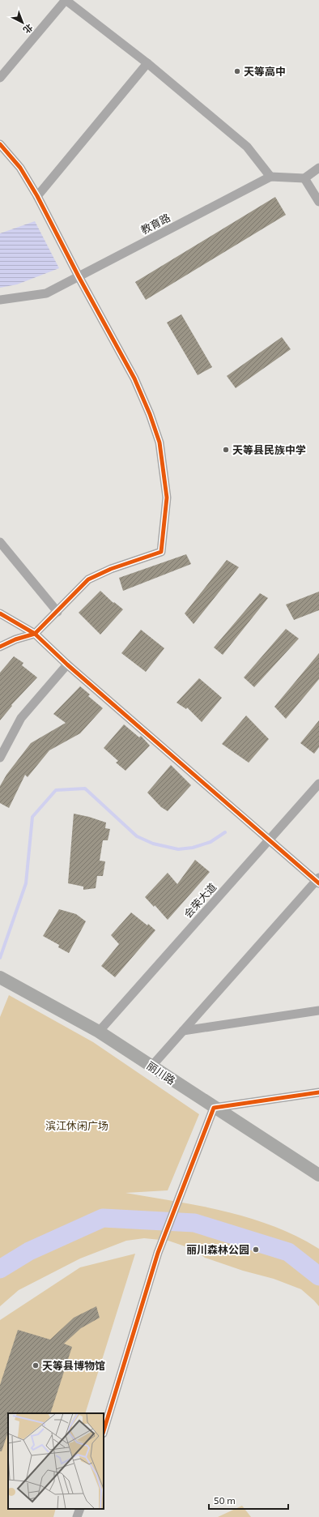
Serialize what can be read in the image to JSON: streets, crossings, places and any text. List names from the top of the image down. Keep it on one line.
{"streets":{"main road":["丽川路"],"street":["教育路","会荣大道"]},"crossings":[["会荣大道","丽川路"]],"parks":["滨江休闲广场"],"places":["天等高中","天等县民族中学","丽川森林公园","天等县博物馆"],"scale_bar":"50 m","north":"bottom right"}
